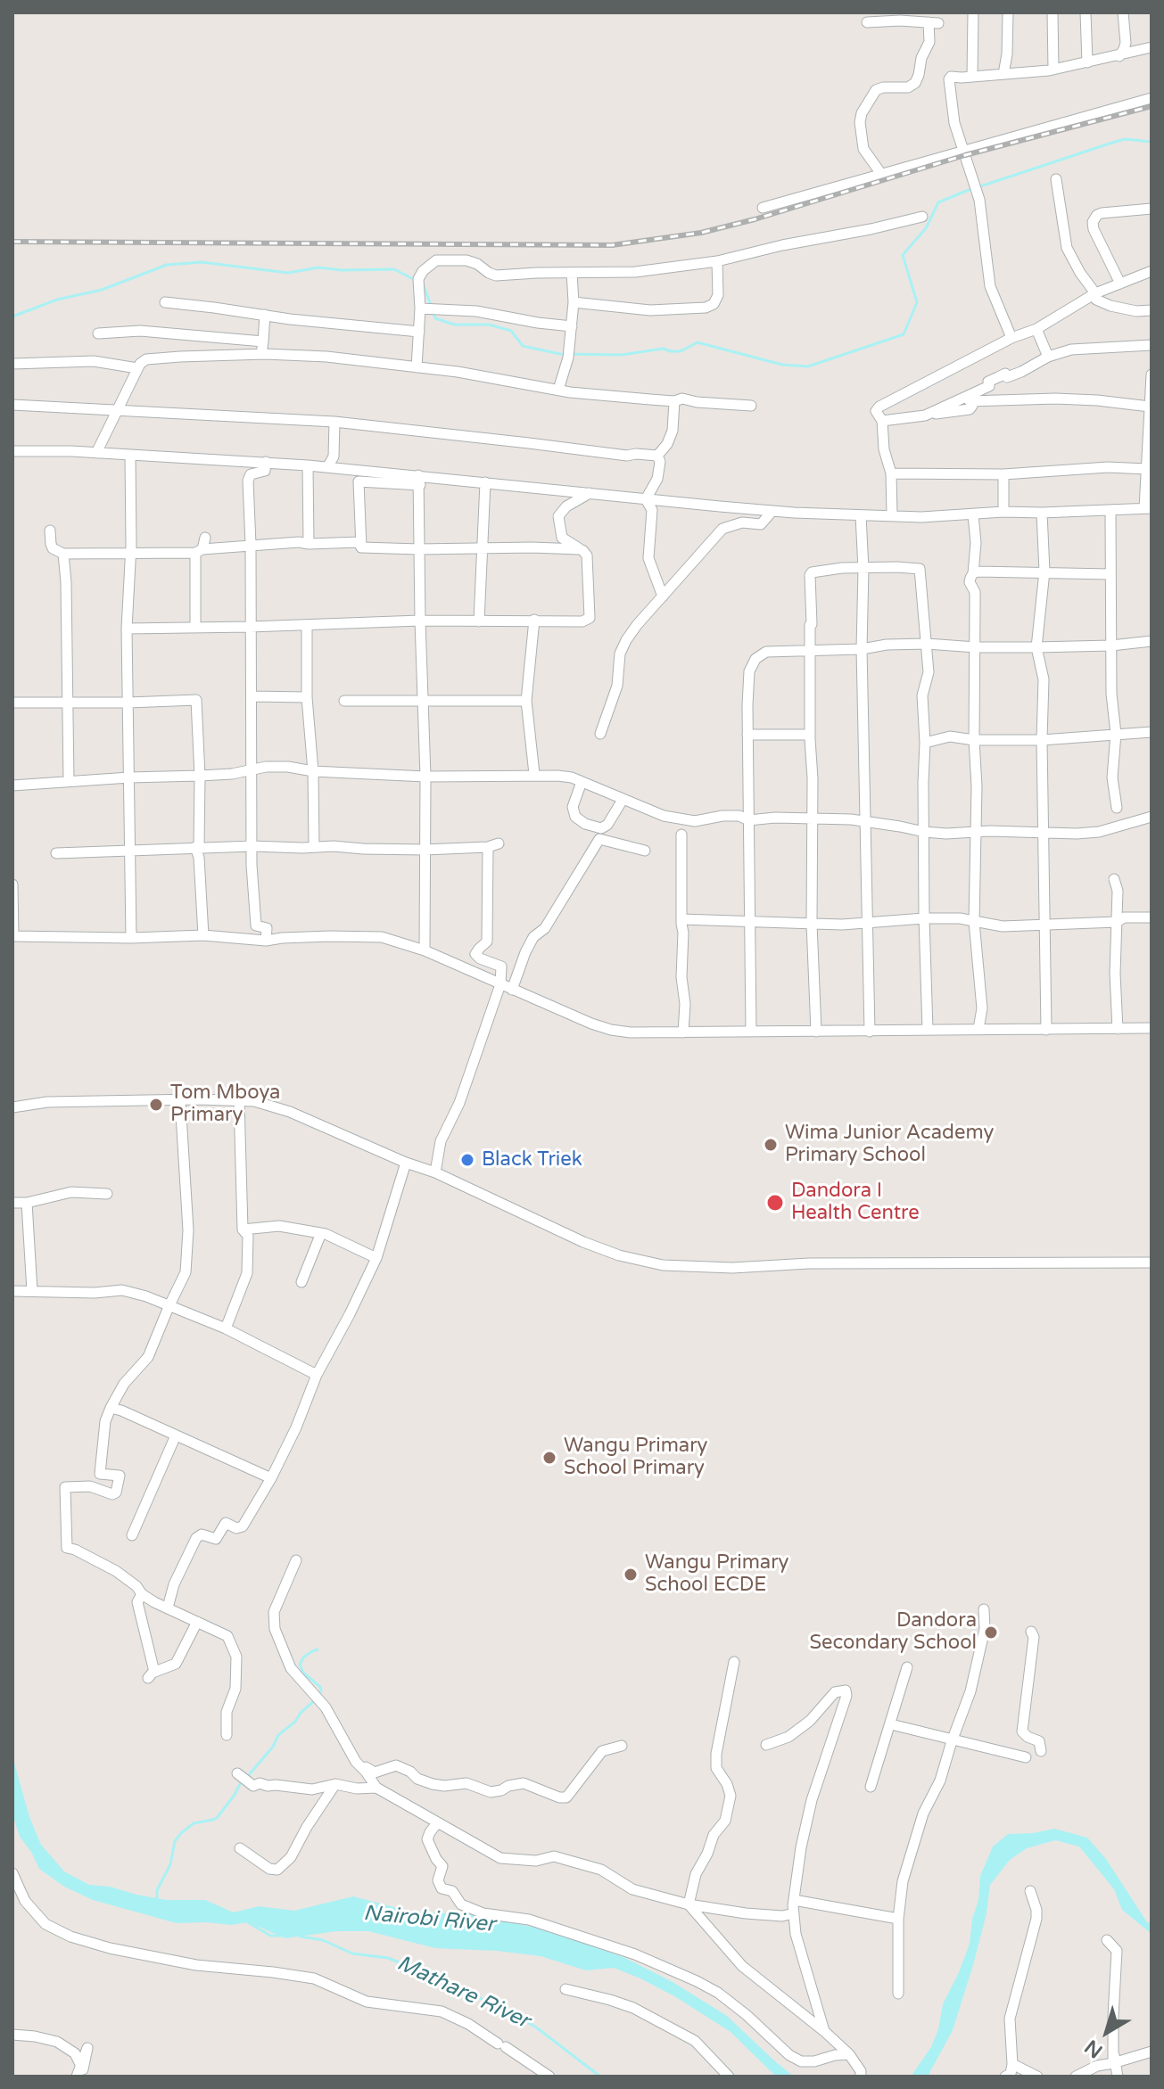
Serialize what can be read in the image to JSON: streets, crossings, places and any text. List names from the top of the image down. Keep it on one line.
{"water":["Nairobi River","Mathare River"],"places":["Tom Mboya Primary","Wima Junior Academy Primary School","Black Triek","Dandora I Health Centre","Wangu Primary School Primary","Wangu Primary School ECDE","Dandora Secondary School"],"north":"bottom left"}
